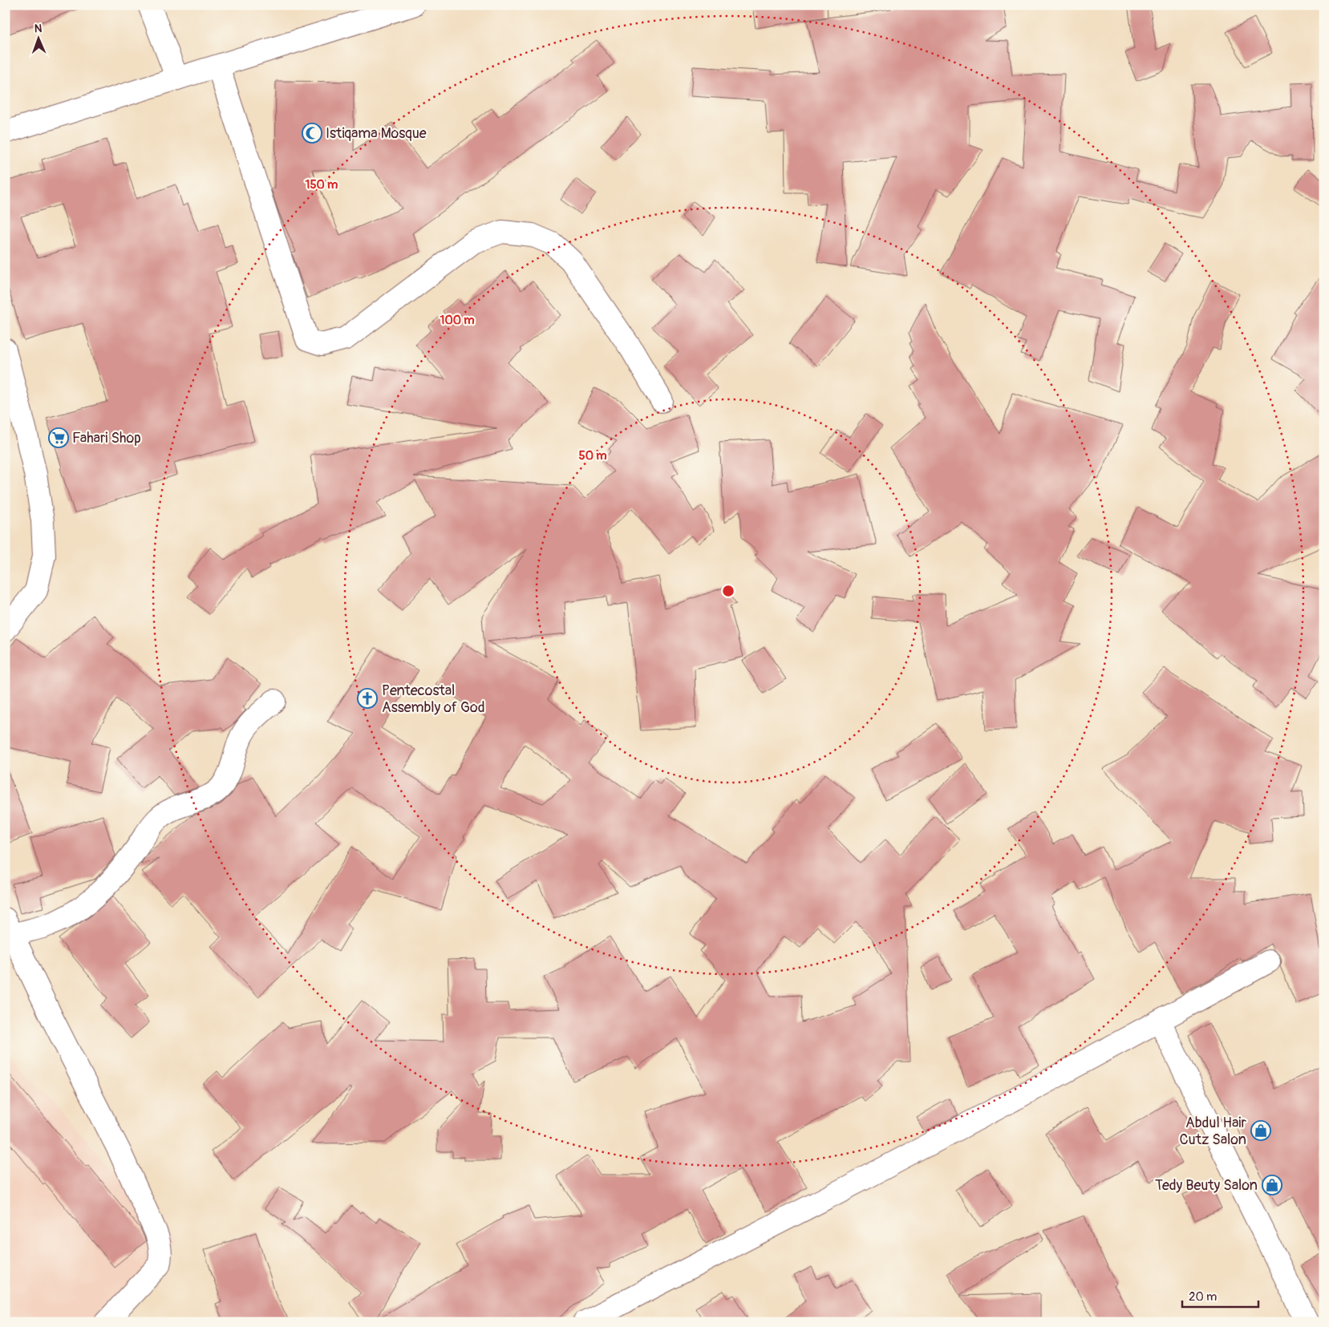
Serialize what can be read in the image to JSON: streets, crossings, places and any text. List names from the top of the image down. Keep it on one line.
{"places":{"mosque":["Istiqama Mosque"],"supermarket":["Fahari Shop"],"church":["Pentecostal Assembly of God"],"shop":["Abdul Hair Cutz Salon","Tedy Beuty Salon"]},"scale_bar":"20 m","north":"top","rings":["150 m","100 m","50 m"]}
